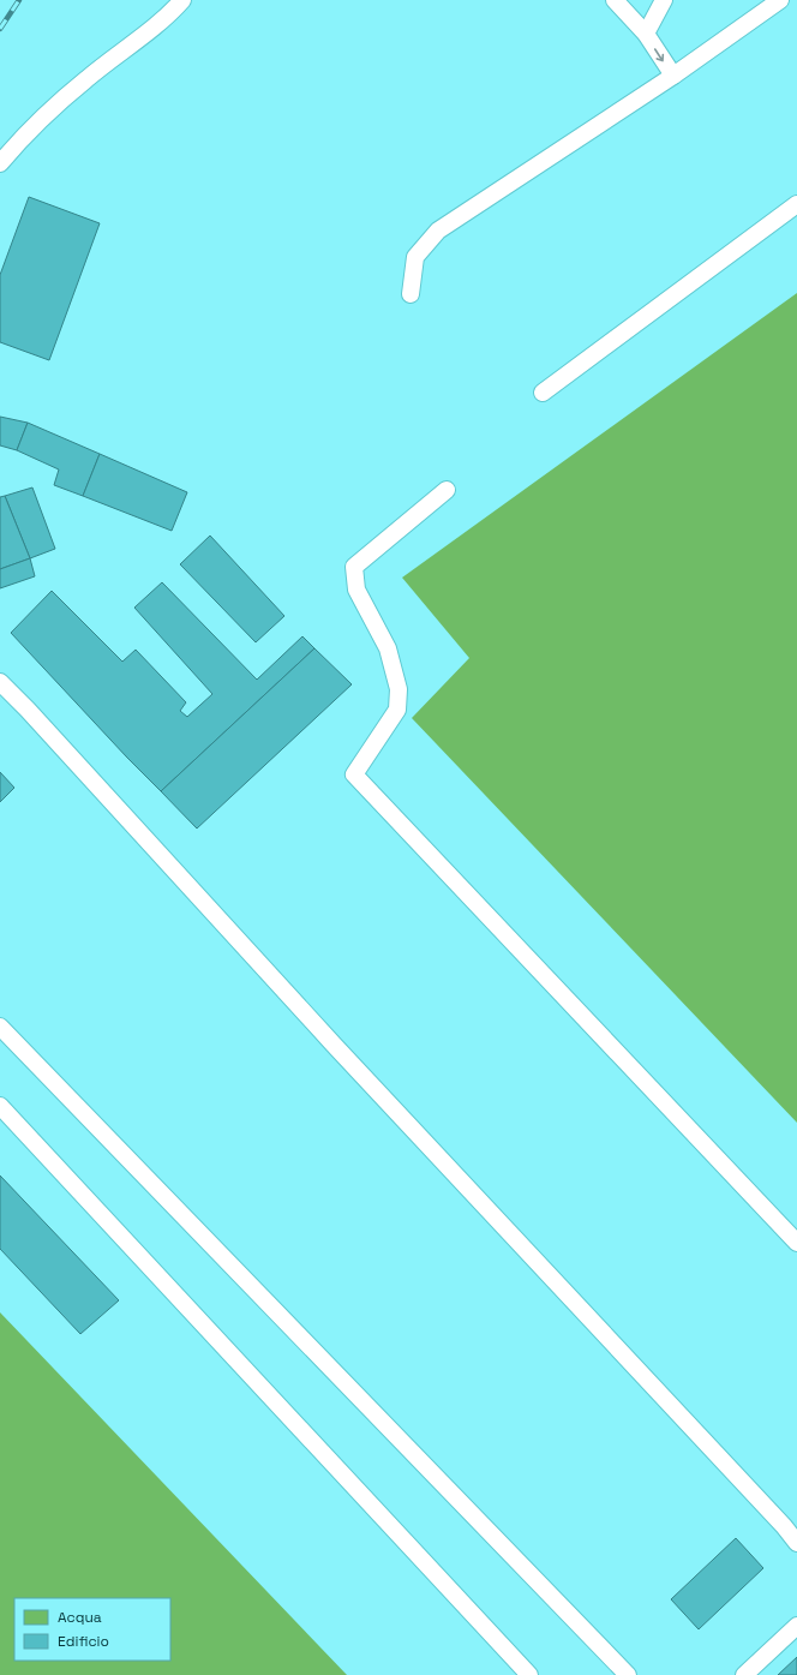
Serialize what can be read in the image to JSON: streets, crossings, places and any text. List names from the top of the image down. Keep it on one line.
{"legend":["Acqua","Edificio"]}
